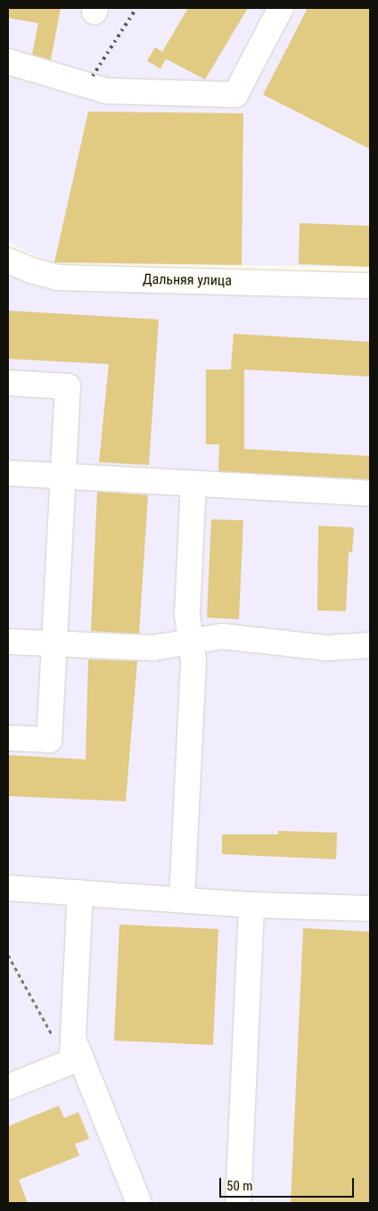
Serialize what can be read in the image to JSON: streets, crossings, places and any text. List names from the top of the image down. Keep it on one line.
{"streets":{"street":["Дальняя улица"]},"scale_bar":"50 m"}
